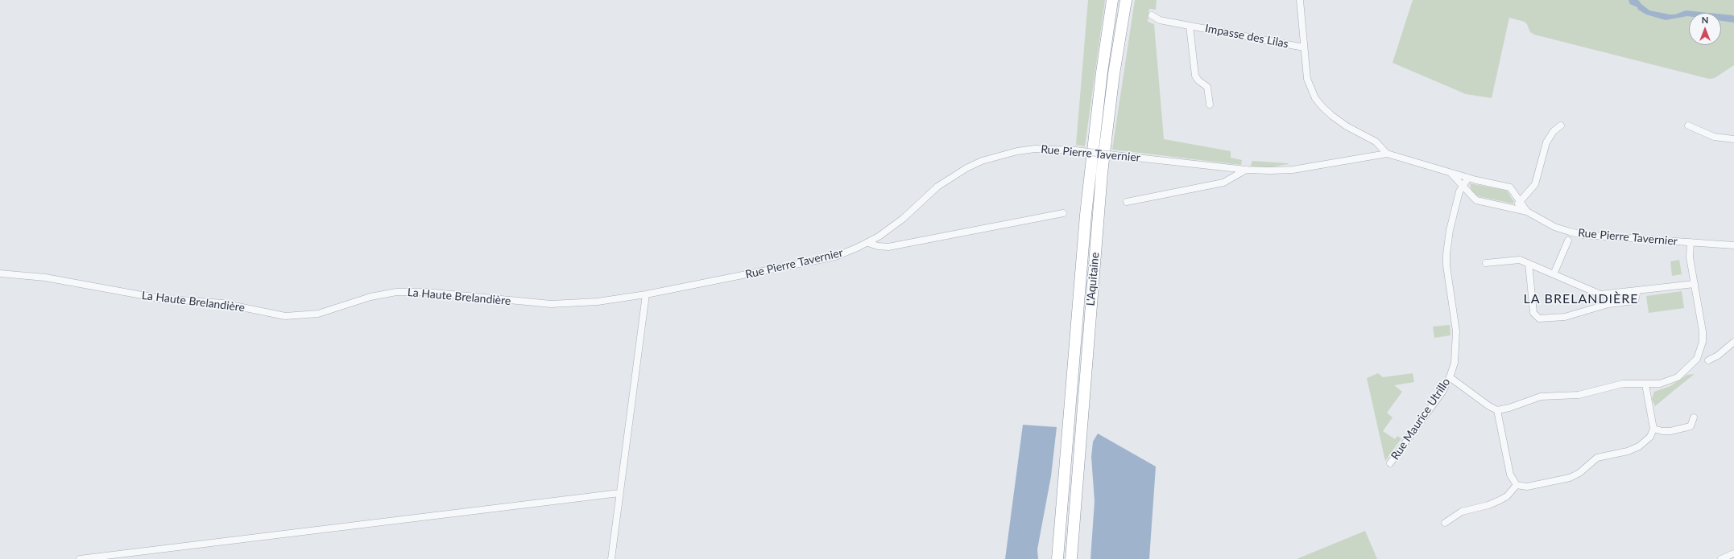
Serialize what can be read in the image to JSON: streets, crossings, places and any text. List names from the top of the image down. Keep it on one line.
{"streets":{"highway":["L'Aquitaine"],"street":["Impasse des Lilas","Rue Pierre Tavernier","La Haute Brelandière","Rue Maurice Utrillo"]},"crossings":[["Rue Pierre Tavernier","La Haute Brelandière"],["Rue Pierre Tavernier","Rue Maurice Utrillo"]],"districts":["LA BRELANDIÈRE"],"north":"top"}
